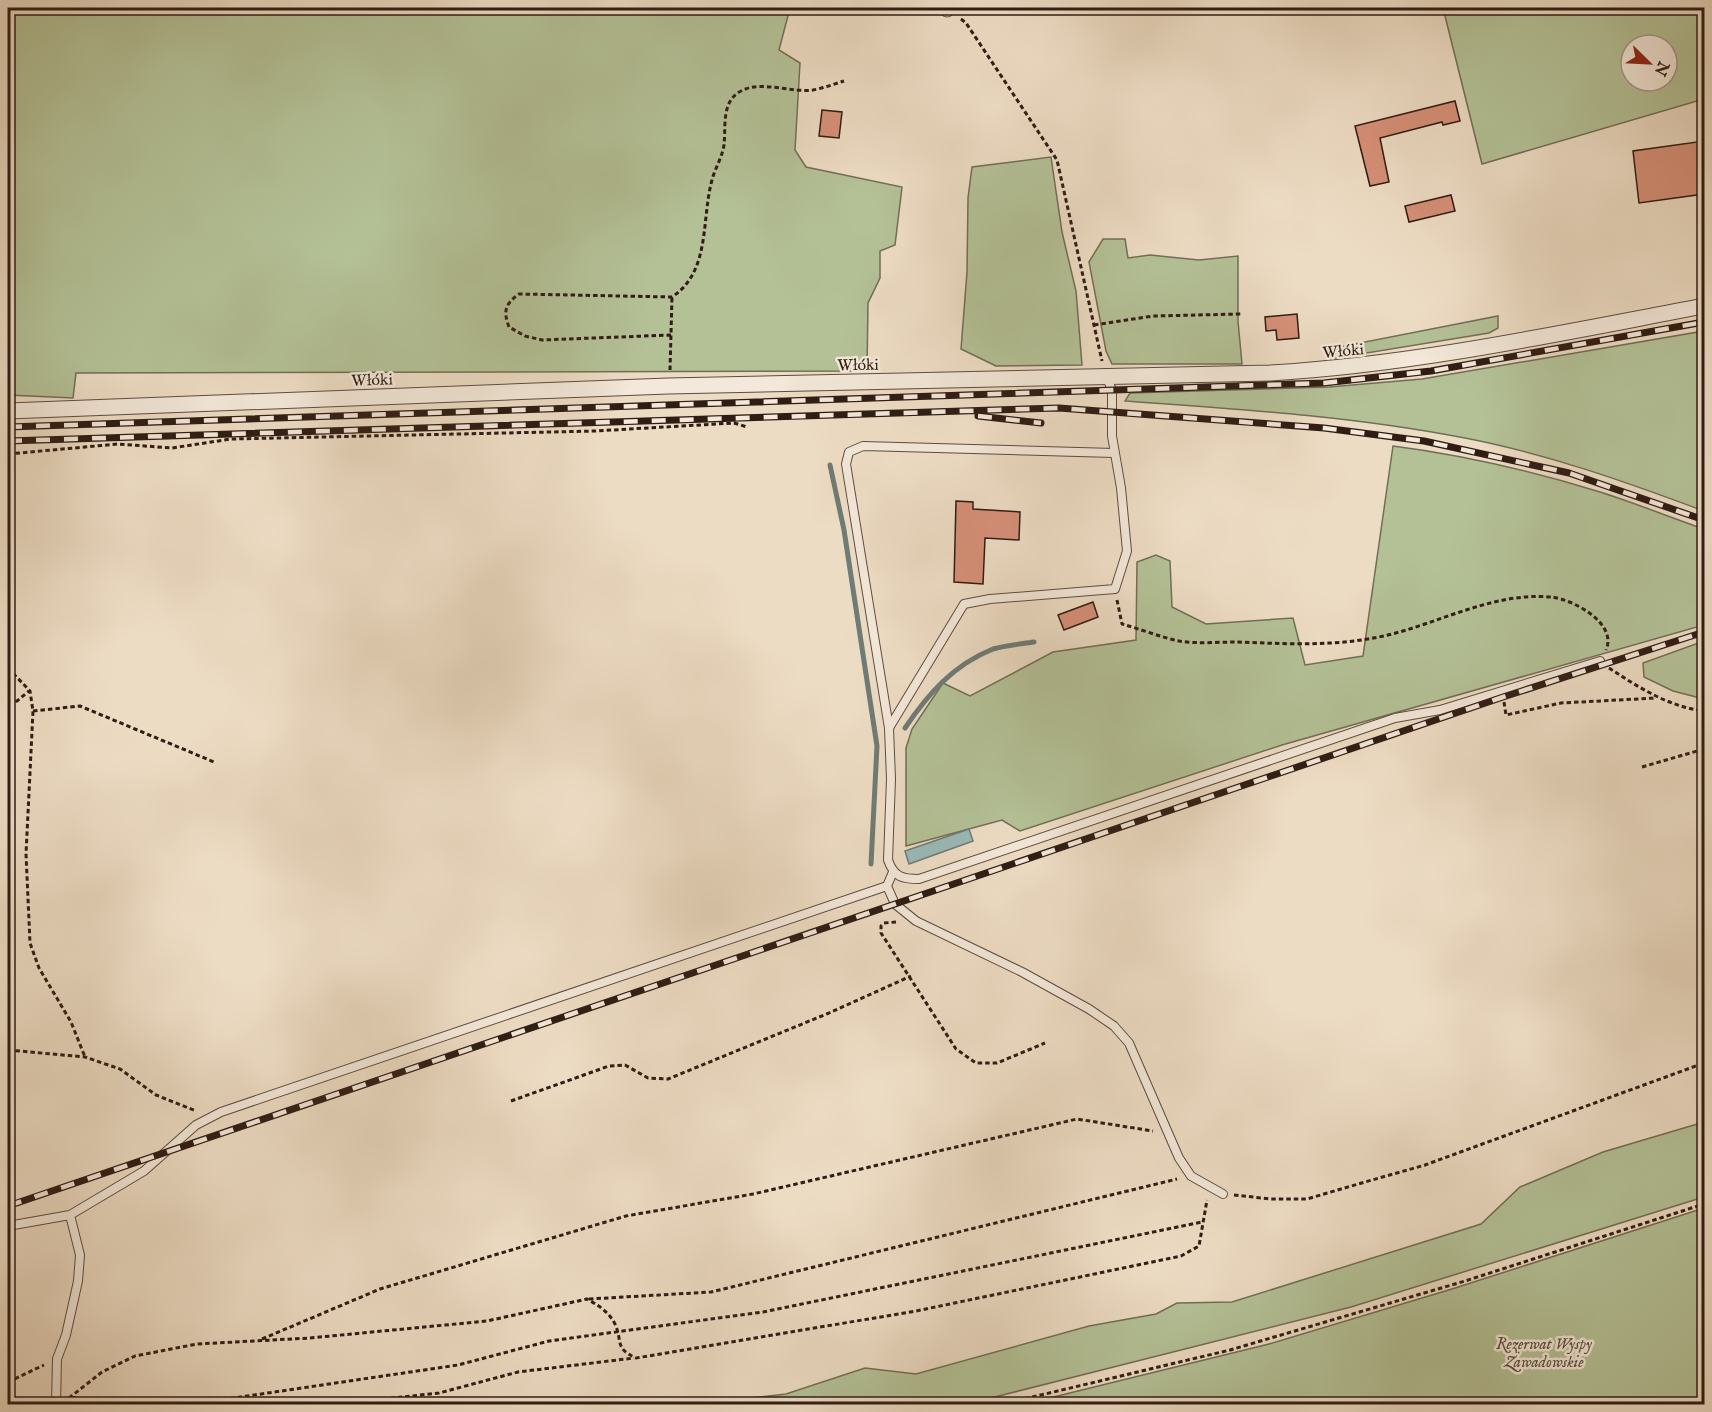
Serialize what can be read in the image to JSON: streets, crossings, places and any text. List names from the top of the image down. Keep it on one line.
{"streets":{"street":["Włóki"]},"parks":["Rezerwat Wyspy Zawadowskie"],"north":"bottom right"}
